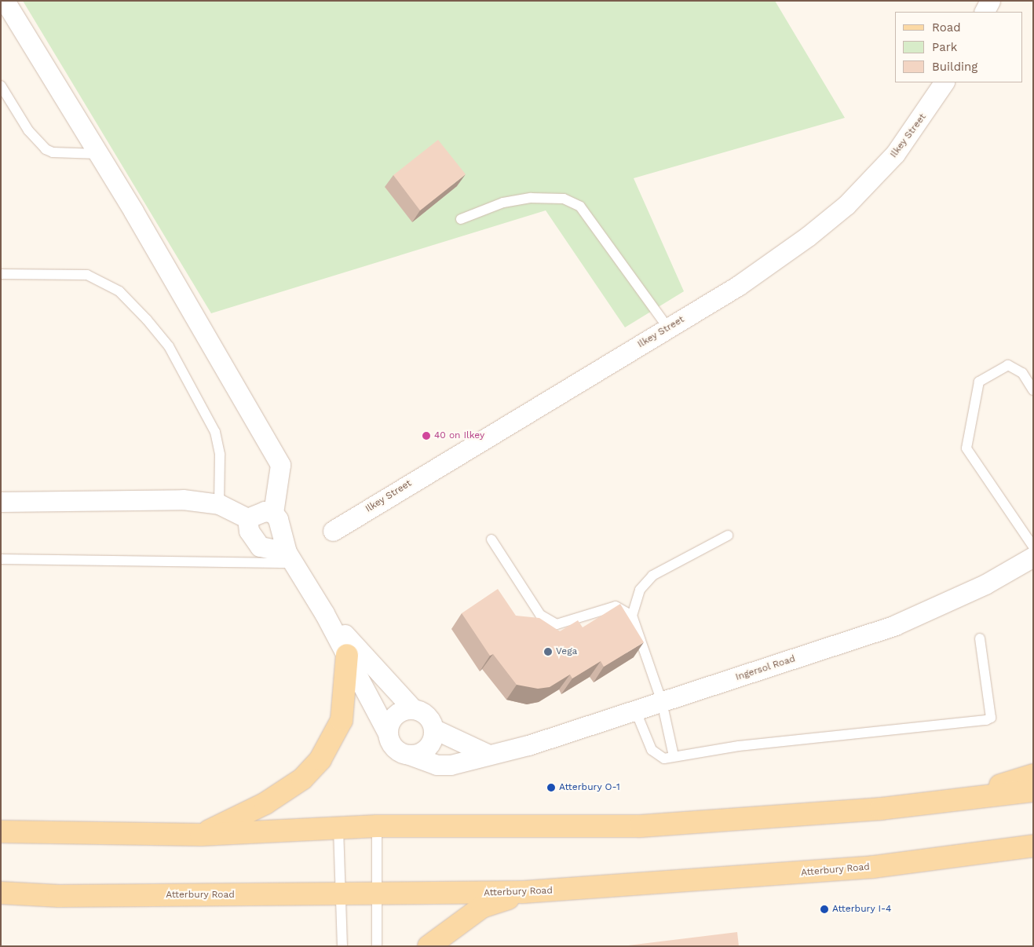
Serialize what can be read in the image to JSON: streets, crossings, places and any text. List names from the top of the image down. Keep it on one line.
{"streets":{"main road":["Atterbury Road"],"street":["Ilkey Street","Ingersol Road"]},"places":["40 on Ilkey","Vega","Atterbury O-1","Atterbury I-4"],"legend":["Road","Park","Building"]}
